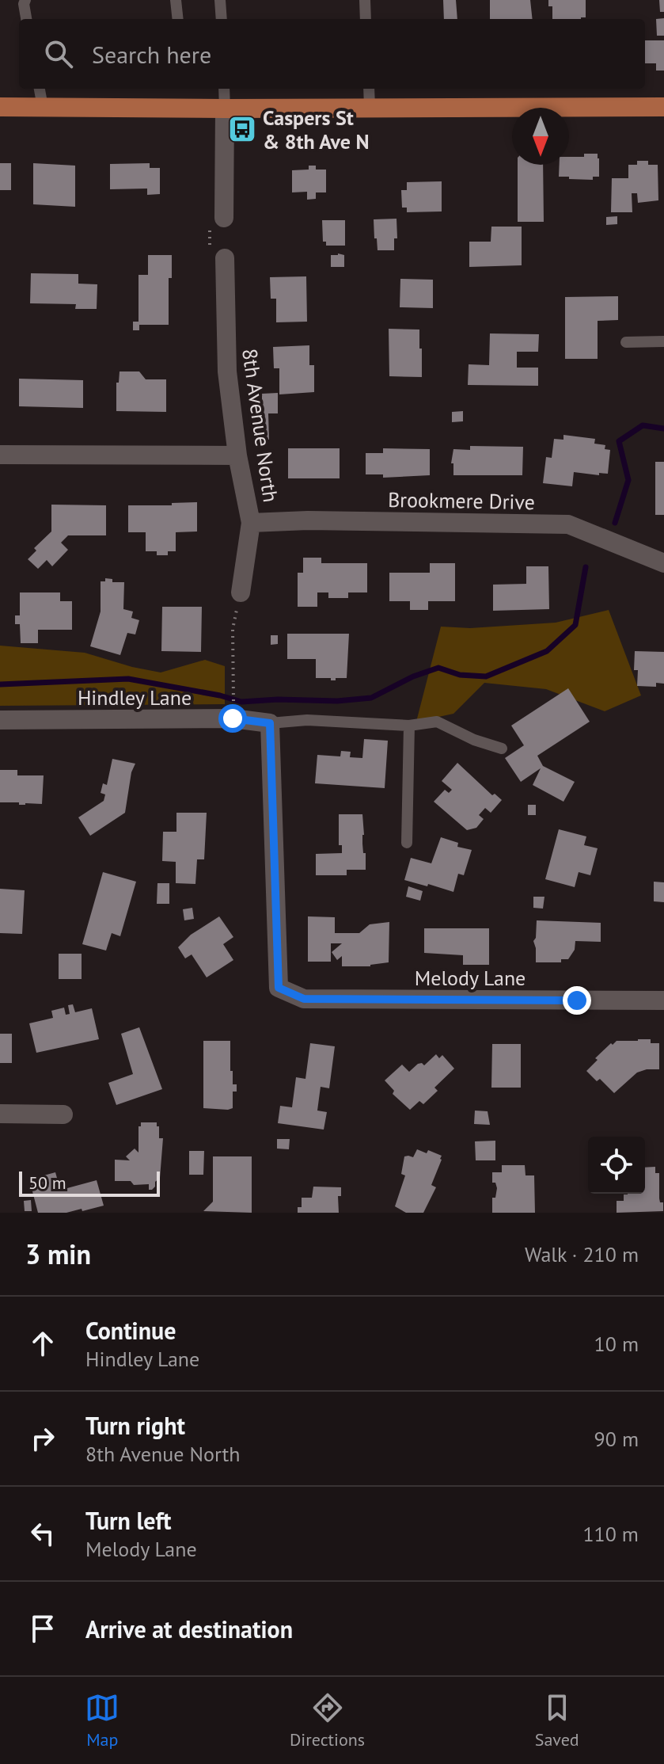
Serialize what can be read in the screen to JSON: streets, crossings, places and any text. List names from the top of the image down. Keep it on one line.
{"streets":{"street":["8th Avenue North","Brookmere Drive","Hindley Lane","Melody Lane"]},"crossings":[["8th Avenue North","Brookmere Drive"],["Hindley Lane","Melody Lane"]],"places":{"bus stop":["Caspers St & 8th Ave N"]},"scale_bar":"50 m","north":"bottom","page":{"search":"Search here","scale":"50 m","heading":["3 min","Walk · 210 m"],"list":[["Continue","Hindley Lane","10 m"],["Turn right","8th Avenue North","90 m"],["Turn left","Melody Lane","110 m"],"Arrive at destination"],"nav":["Map","Directions","Saved"]}}
